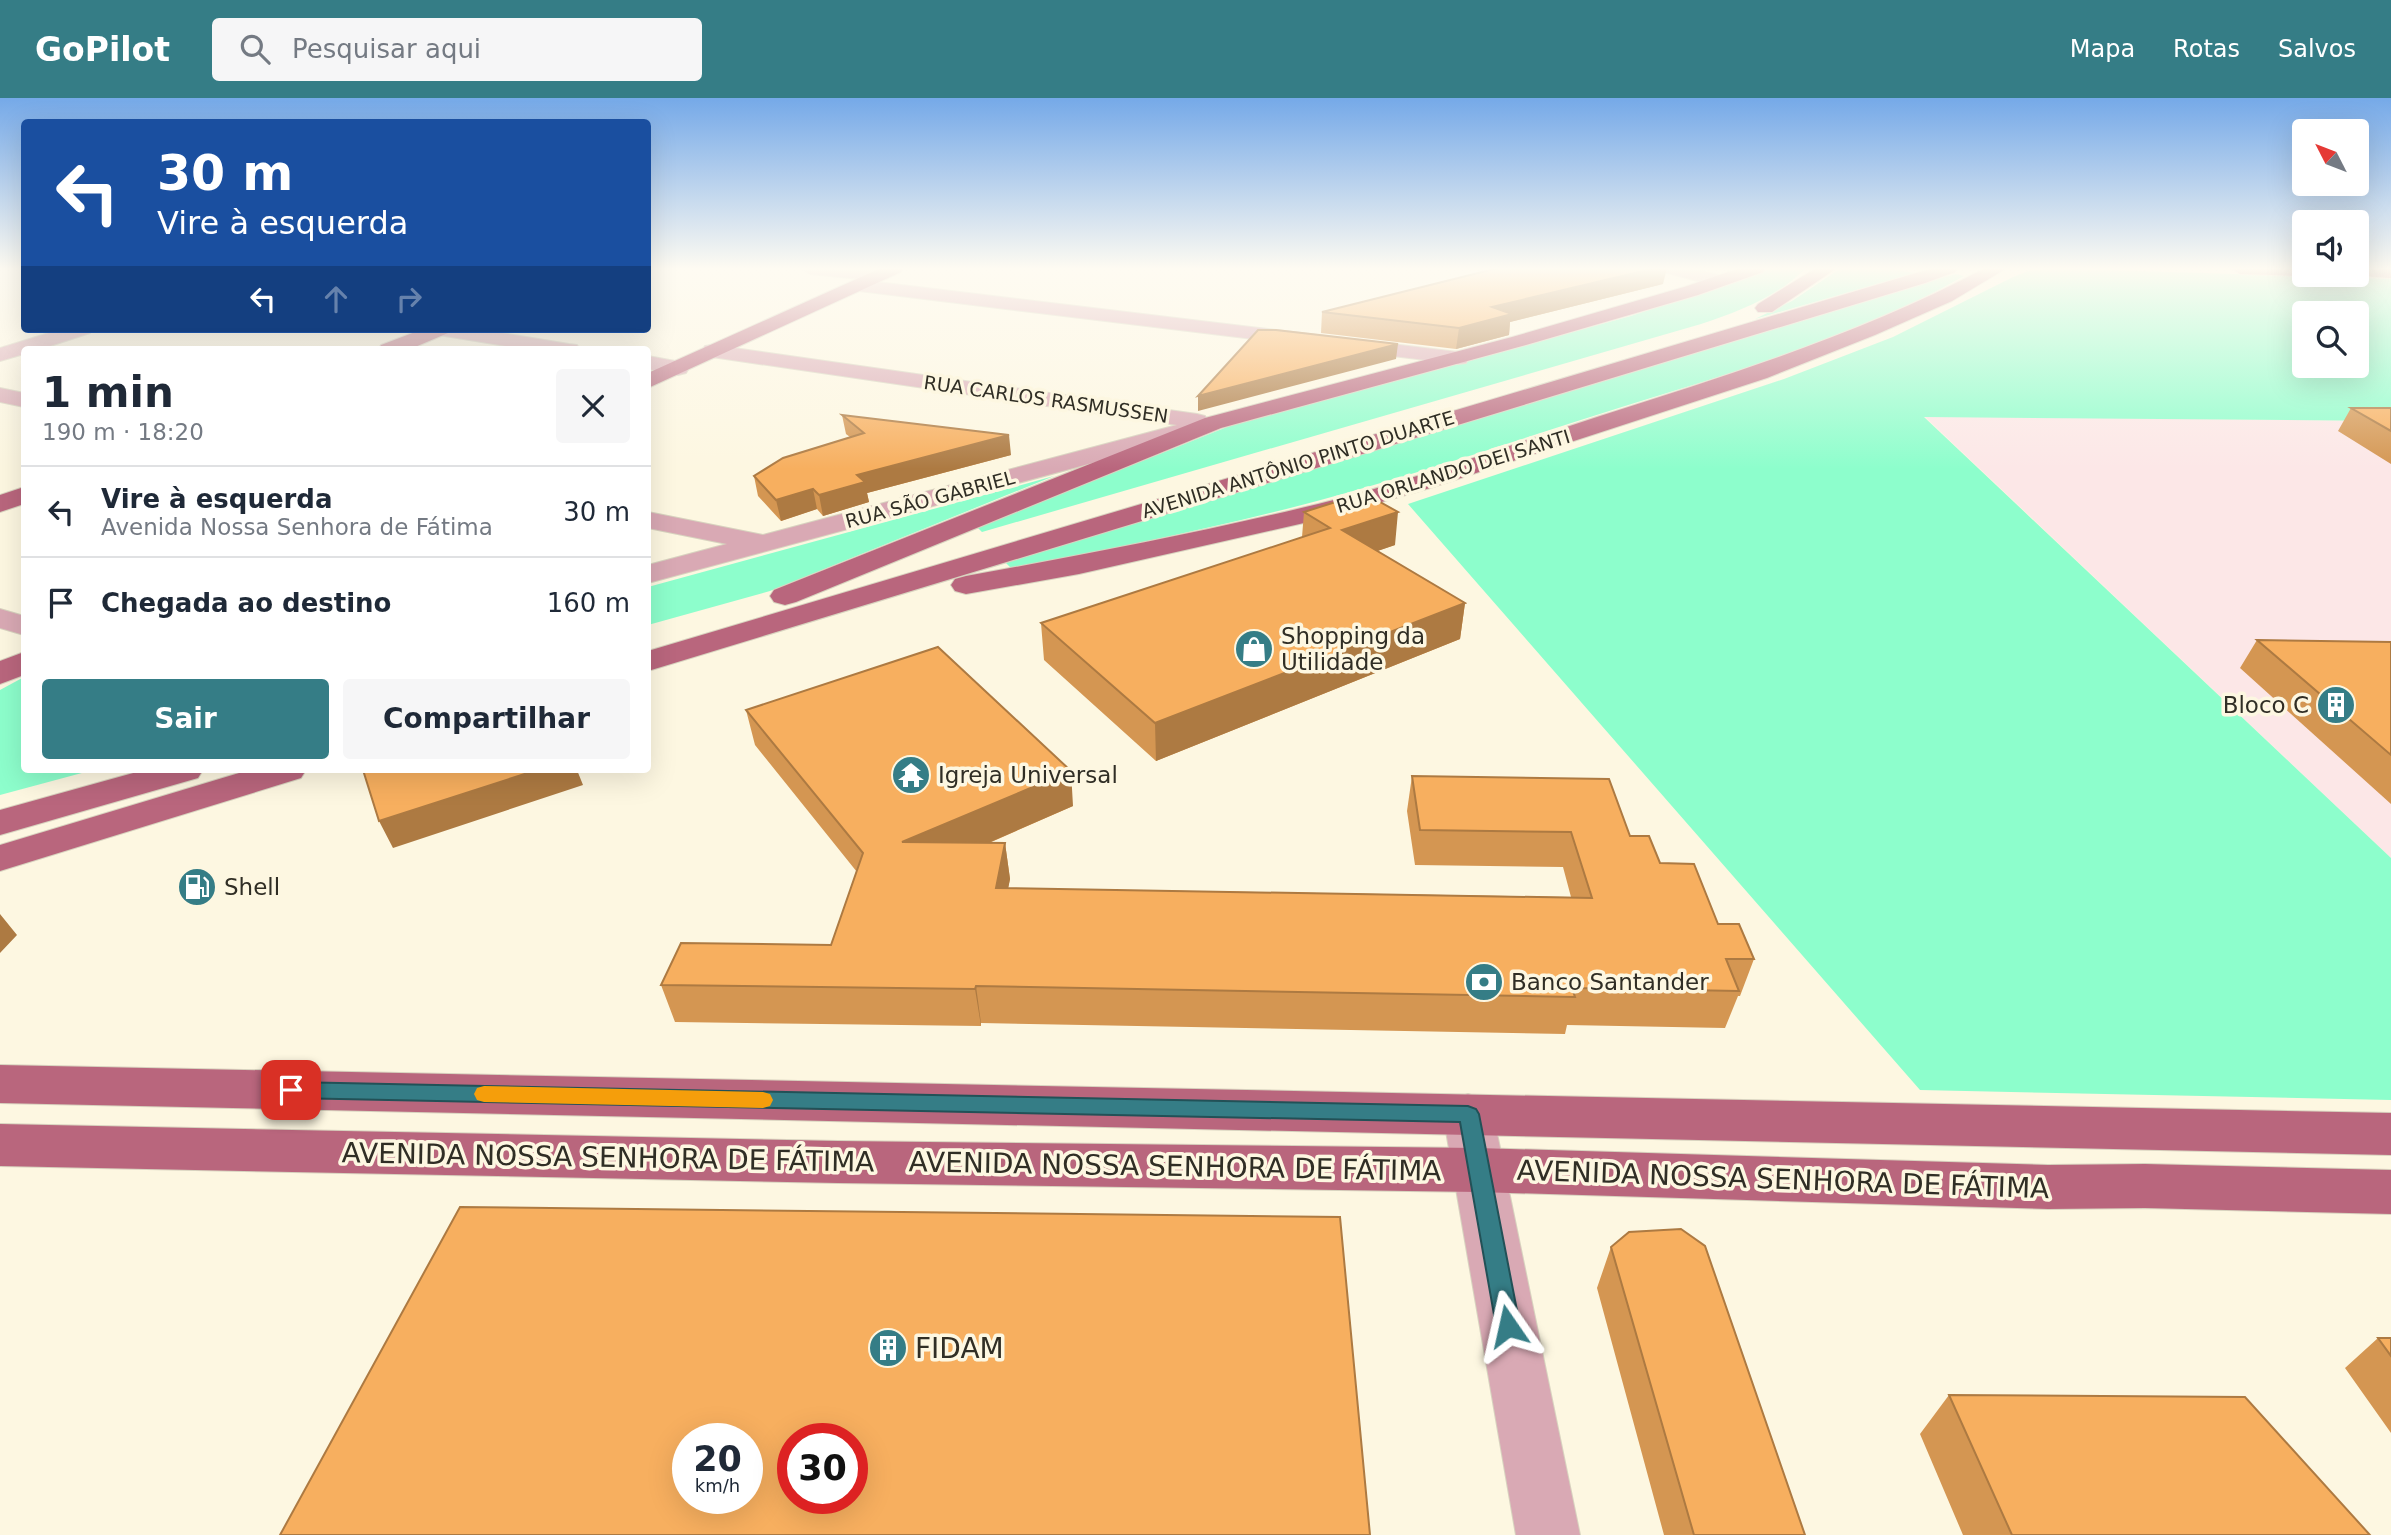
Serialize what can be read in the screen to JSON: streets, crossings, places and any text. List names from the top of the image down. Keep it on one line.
{"streets":{"main road":["AVENIDA ANTÔNIO PINTO DUARTE","RUA ORLANDO DEI SANTI","RUA SÃO GABRIEL","AVENIDA NOSSA SENHORA DE FÁTIMA"],"street":["RUA CARLOS RASMUSSEN"]},"crossings":[["RUA CARLOS RASMUSSEN","RUA SÃO GABRIEL"],["AVENIDA ANTÔNIO PINTO DUARTE","RUA ORLANDO DEI SANTI"],["AVENIDA ANTÔNIO PINTO DUARTE","RUA SÃO GABRIEL"],["RUA ORLANDO DEI SANTI","RUA SÃO GABRIEL"]],"places":{"shop":["Shopping da Utilidade"],"building":["Bloco C","FIDAM"],"temple":["Igreja Universal"],"fuel station":["Shell"],"bank":["Banco Santander"]},"north":"top left","page":{"header":"GoPilot","search":"Pesquisar aqui","nav":["Mapa","Rotas","Salvos"],"turn":["30 m","Vire à esquerda"],"heading":["1 min","190 m · 18:20"],"list":[{"name":"Vire à esquerda","note":"Avenida Nossa Senhora de Fátima","value":"30 m"},{"name":"Chegada ao destino","value":"160 m"}],"buttons":["Sair","Compartilhar"],"speed":"20 km/h","limit":"30"}}
